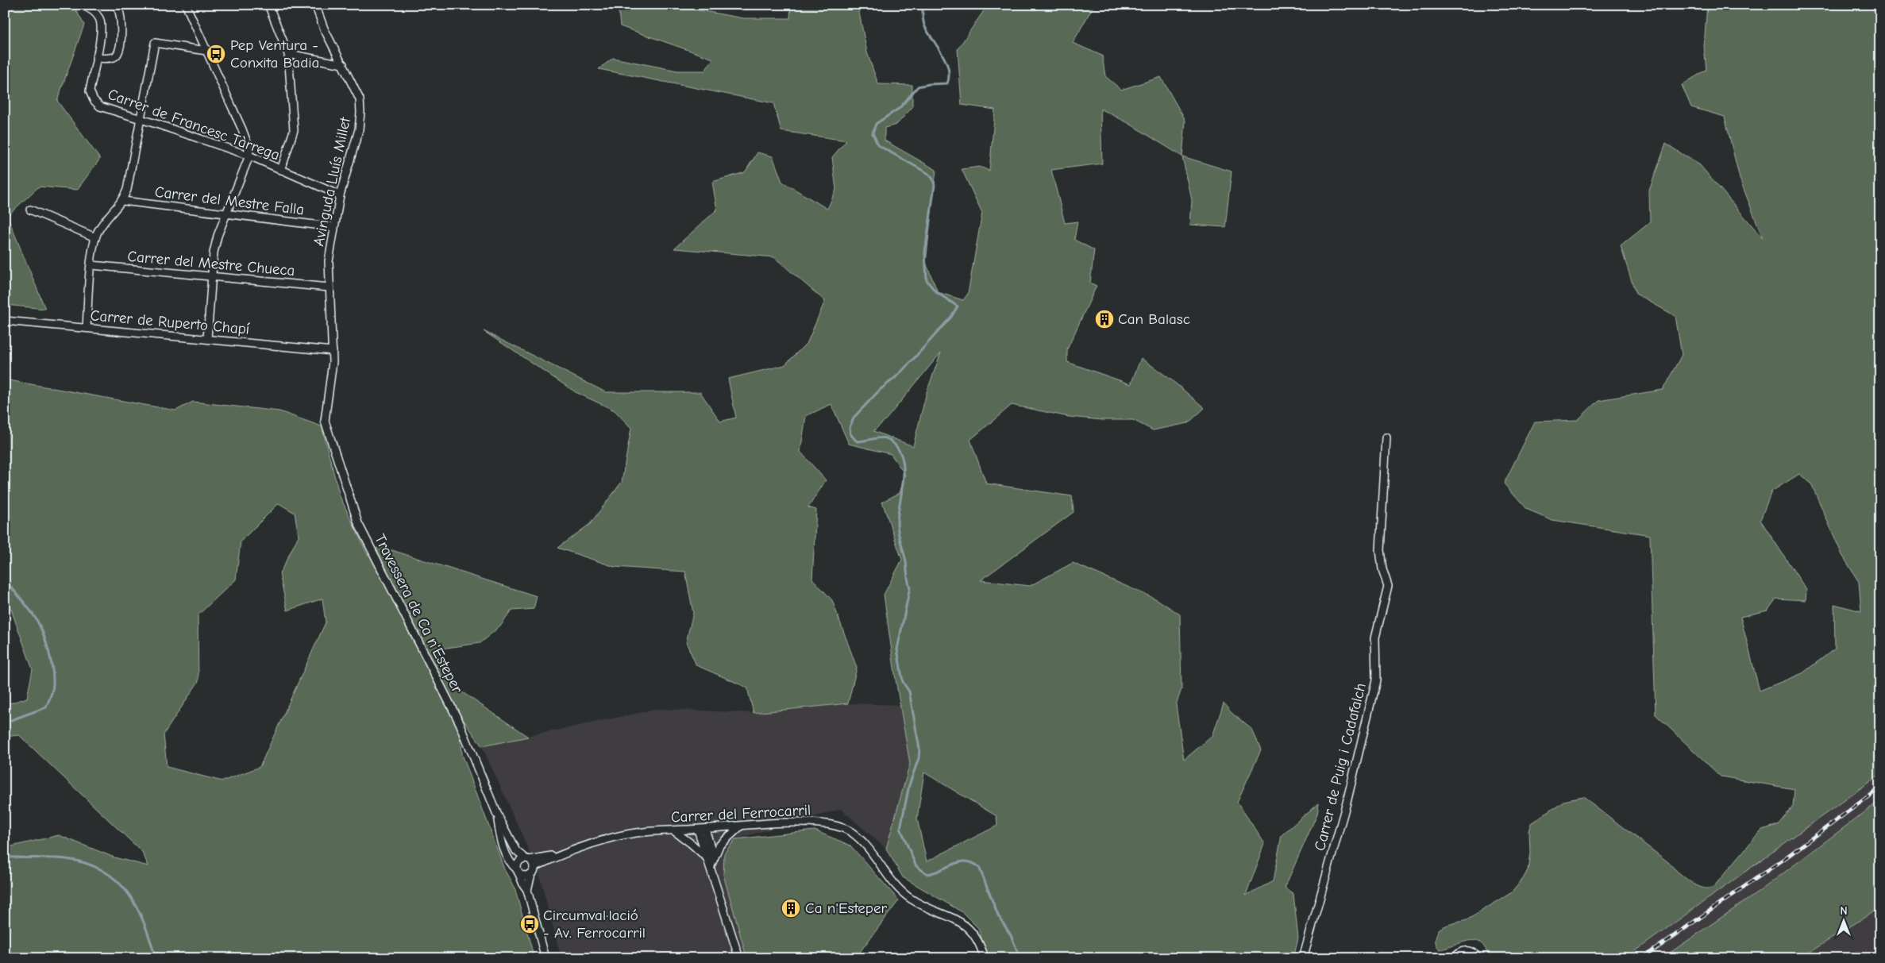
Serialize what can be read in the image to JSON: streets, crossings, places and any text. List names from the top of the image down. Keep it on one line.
{"streets":{"street":["Carrer de Francesc Tàrrega","Avinguda Lluís Millet","Carrer del Mestre Falla","Carrer del Mestre Chueca","Carrer de Ruperto Chapí","Travessera de Ca n'Esteper","Carrer de Puig i Cadafalch","Carrer del Ferrocarril"]},"crossings":[["Carrer de Francesc Tàrrega","Avinguda Lluís Millet"],["Avinguda Lluís Millet","Carrer del Mestre Falla"],["Avinguda Lluís Millet","Carrer del Mestre Chueca"],["Avinguda Lluís Millet","Carrer de Ruperto Chapí"],["Avinguda Lluís Millet","Travessera de Ca n'Esteper"],["Travessera de Ca n'Esteper","Carrer del Ferrocarril"]],"places":{"bus stop":["Pep Ventura - Conxita Badia","Circumval·lació - Av. Ferrocarril"],"building":["Can Balasc","Ca n'Esteper"]},"north":"top"}
